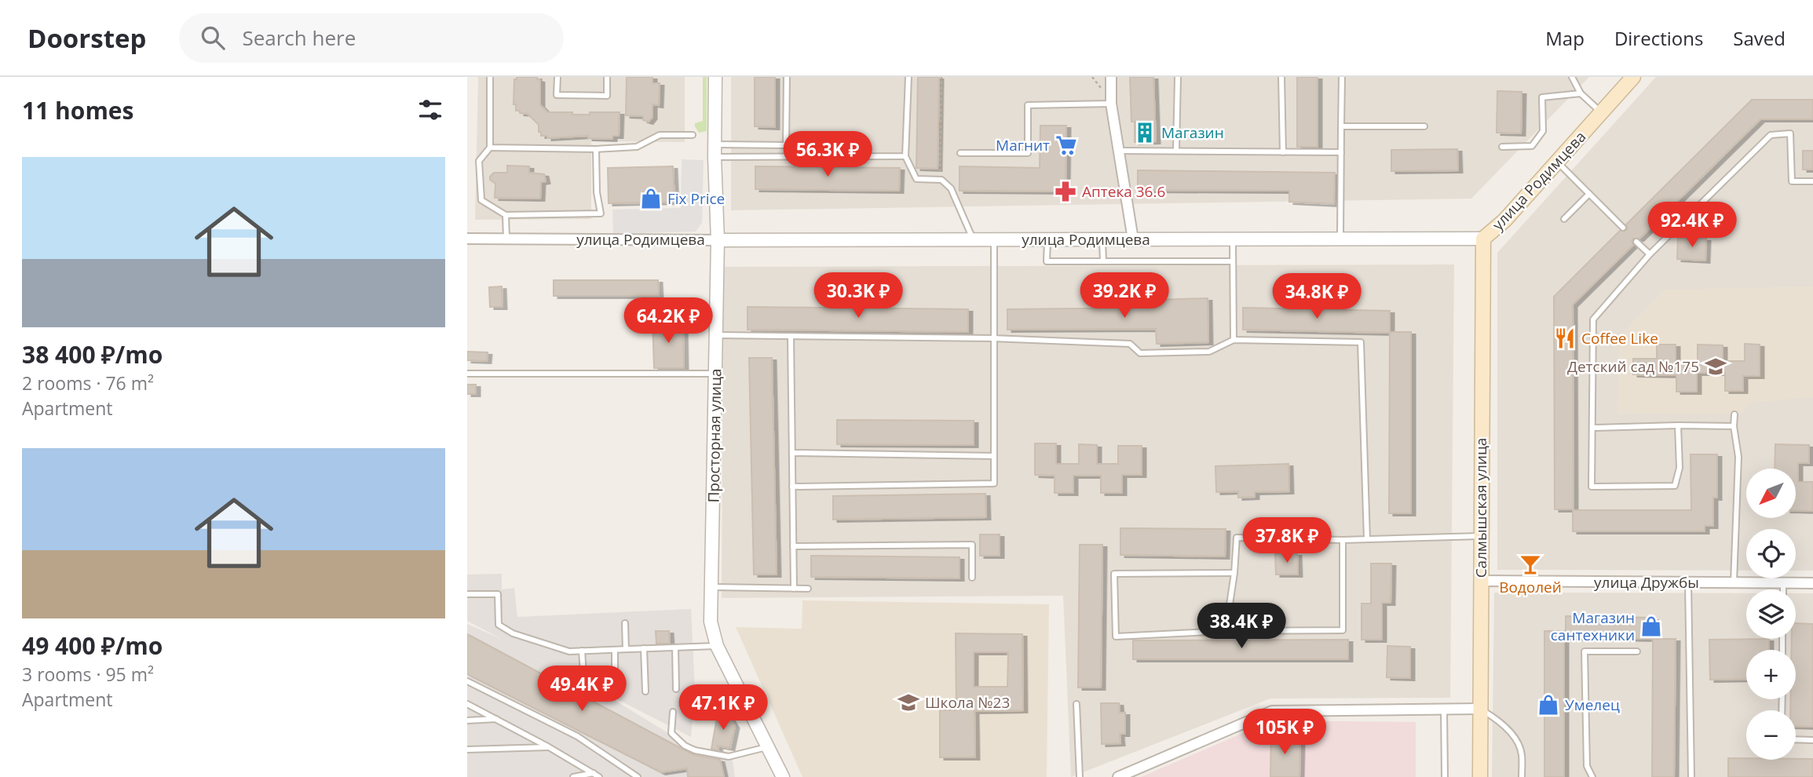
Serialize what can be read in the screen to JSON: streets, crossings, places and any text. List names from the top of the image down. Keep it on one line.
{"streets":{"main road":["улица Родимцева","Салмышская улица"],"street":["Просторная улица","улица Дружбы"]},"crossings":[["улица Родимцева","Просторная улица"],["улица Родимцева","Салмышская улица"],["Салмышская улица","улица Дружбы"]],"places":{"building":["Магазин"],"supermarket":["Магнит"],"pharmacy":["Аптека 36.6"],"shop":["Fix Price","Магазин сантехники","Умелец"],"restaurant":["Coffee Like"],"school or university":["Детский сад №175","Школа №23"],"bar":["Водолей"]},"north":"bottom left","page":{"header":"Doorstep","search":"Search here","nav":["Map","Directions","Saved"],"heading":"11 homes","price":["56.3K ₽","92.4K ₽","30.3K ₽","39.2K ₽","34.8K ₽","64.2K ₽","37.8K ₽","38.4K ₽","49.4K ₽","47.1K ₽","105K ₽"],"list":[{"name":"38 400 ₽/mo","note":"2 rooms · 76 m² · Apartment"},{"name":"49 400 ₽/mo","note":"3 rooms · 95 m² · Apartment"}],"map_buttons":["+","−"]}}
